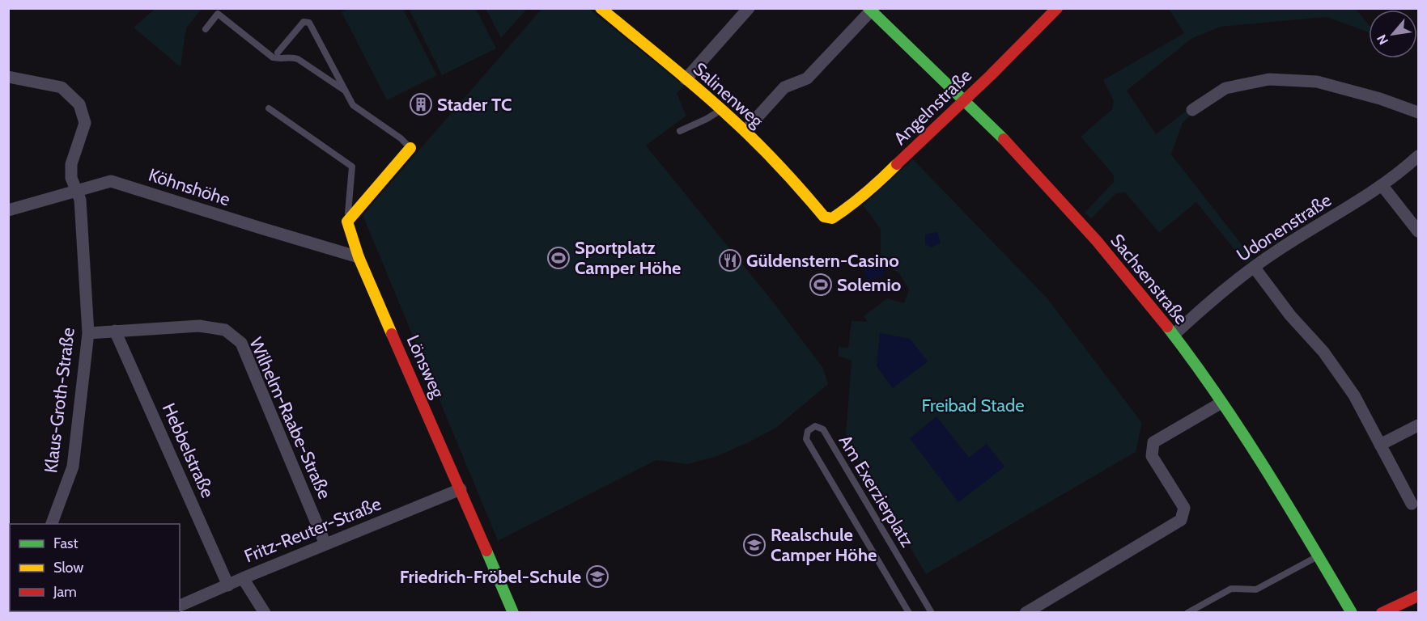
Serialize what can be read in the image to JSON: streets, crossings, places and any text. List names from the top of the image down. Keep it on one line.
{"streets":{"street":["Salinenweg","Angelnstraße","Köhnshöhe","Udonenstraße","Sachsenstraße","Lönsweg","Klaus-Groth-Straße","Wilhelm-Raabe-Straße","Hebbelstraße","Fritz-Reuter-Straße"],"lane":["Am Exerzierplatz"]},"crossings":[["Salinenweg","Angelnstraße"],["Angelnstraße","Sachsenstraße"],["Köhnshöhe","Lönsweg"],["Köhnshöhe","Klaus-Groth-Straße"],["Udonenstraße","Sachsenstraße"],["Lönsweg","Fritz-Reuter-Straße"],["Klaus-Groth-Straße","Wilhelm-Raabe-Straße"],["Wilhelm-Raabe-Straße","Hebbelstraße"],["Wilhelm-Raabe-Straße","Fritz-Reuter-Straße"],["Hebbelstraße","Fritz-Reuter-Straße"]],"parks":["Freibad Stade"],"places":{"building":["Stader TC"],"sports":["Sportplatz Camper Höhe","Solemio"],"restaurant":["Güldenstern-Casino"],"school or university":["Realschule Camper Höhe","Friedrich-Fröbel-Schule"]},"legend":["Fast","Slow","Jam"],"north":"bottom left"}
